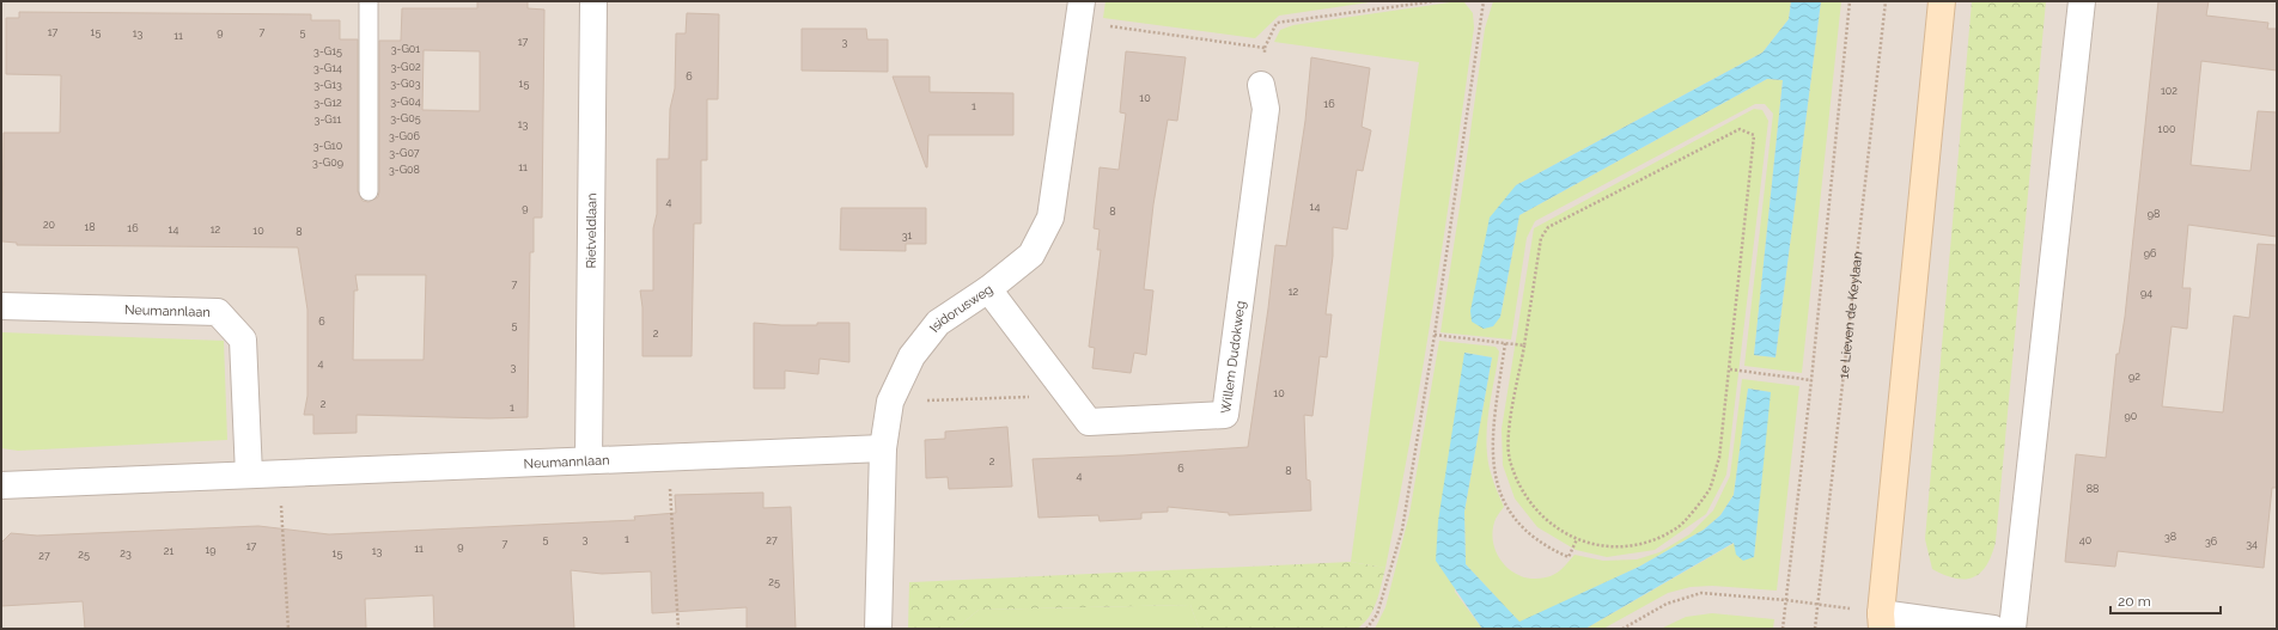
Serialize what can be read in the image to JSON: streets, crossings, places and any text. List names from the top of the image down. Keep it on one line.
{"streets":{"street":["Rietveldlaan","Isidorusweg","Neumannlaan","Willem Dudokweg"],"path":["1e Lieven de Keylaan"]},"crossings":[["Rietveldlaan","Neumannlaan"],["Isidorusweg","Neumannlaan"],["Isidorusweg","Willem Dudokweg"]],"house_numbers":["17","15","9","7","5","13","11","17","3","3-G01","3-G15","3-G02","3-G14","6","3-G03","15","3-G13","102","10","3-G04","3-G12","16","1","3-G05","3-G11","13","100","3-G06","3-G10","3-G07","3-G09","11","3-G08","4","14","9","8","98","20","18","16","14","12","10","8","31","96","7","12","94","6","5","2","4","3","92","10","2","1","90","2","6","8","4","88","38","5","3","1","27","40","36","7","34","17","9","11","19","21","13","23","15","25","27","25"],"scale_bar":"20 m"}
